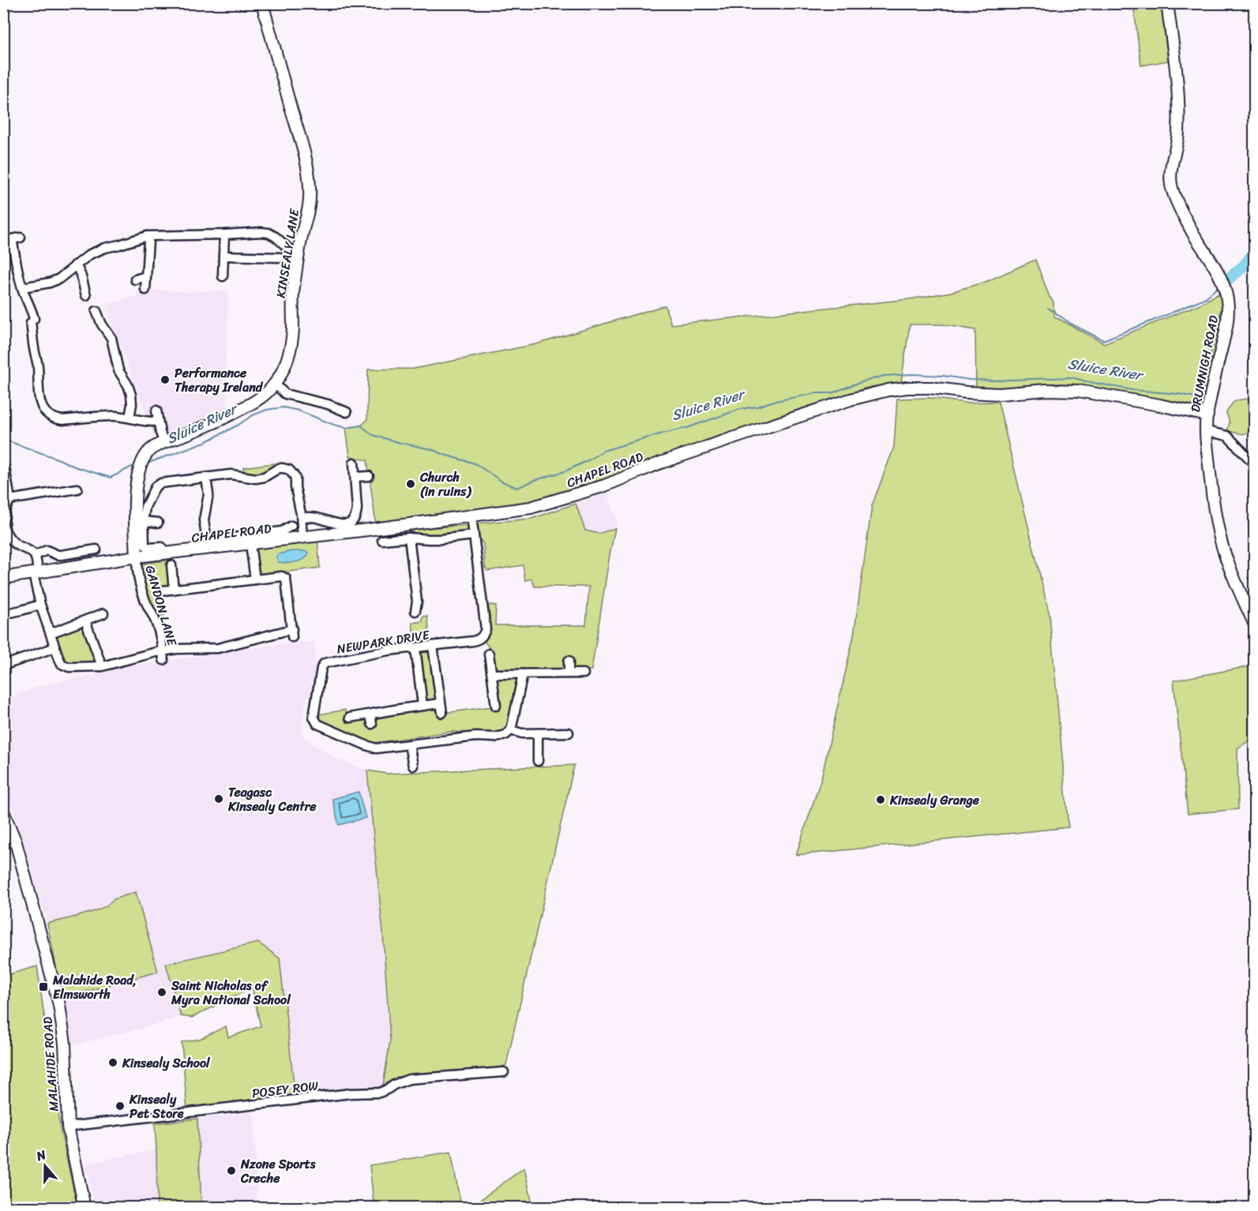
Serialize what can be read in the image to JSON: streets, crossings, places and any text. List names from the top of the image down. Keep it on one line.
{"streets":{"street":["KINSEALY LANE","DRUMNIGH ROAD","CHAPEL ROAD","GANDON LANE","NEWPARK DRIVE","MALAHIDE ROAD","POSEY ROW"]},"crossings":[["KINSEALY LANE","CHAPEL ROAD"],["KINSEALY LANE","GANDON LANE"],["DRUMNIGH ROAD","CHAPEL ROAD"],["CHAPEL ROAD","GANDON LANE"],["CHAPEL ROAD","NEWPARK DRIVE"],["MALAHIDE ROAD","POSEY ROW"]],"water":["Sluice River"],"places":{"other":["Performance Therapy Ireland","Church (in ruins)","Teagasc Kinsealy Centre","Kinsealy Grange","Saint Nicholas of Myra National School","Kinsealy School","Kinsealy Pet Store","Nzone Sports Creche"],"transit":["Malahide Road, Elmsworth"]},"north":"top"}
